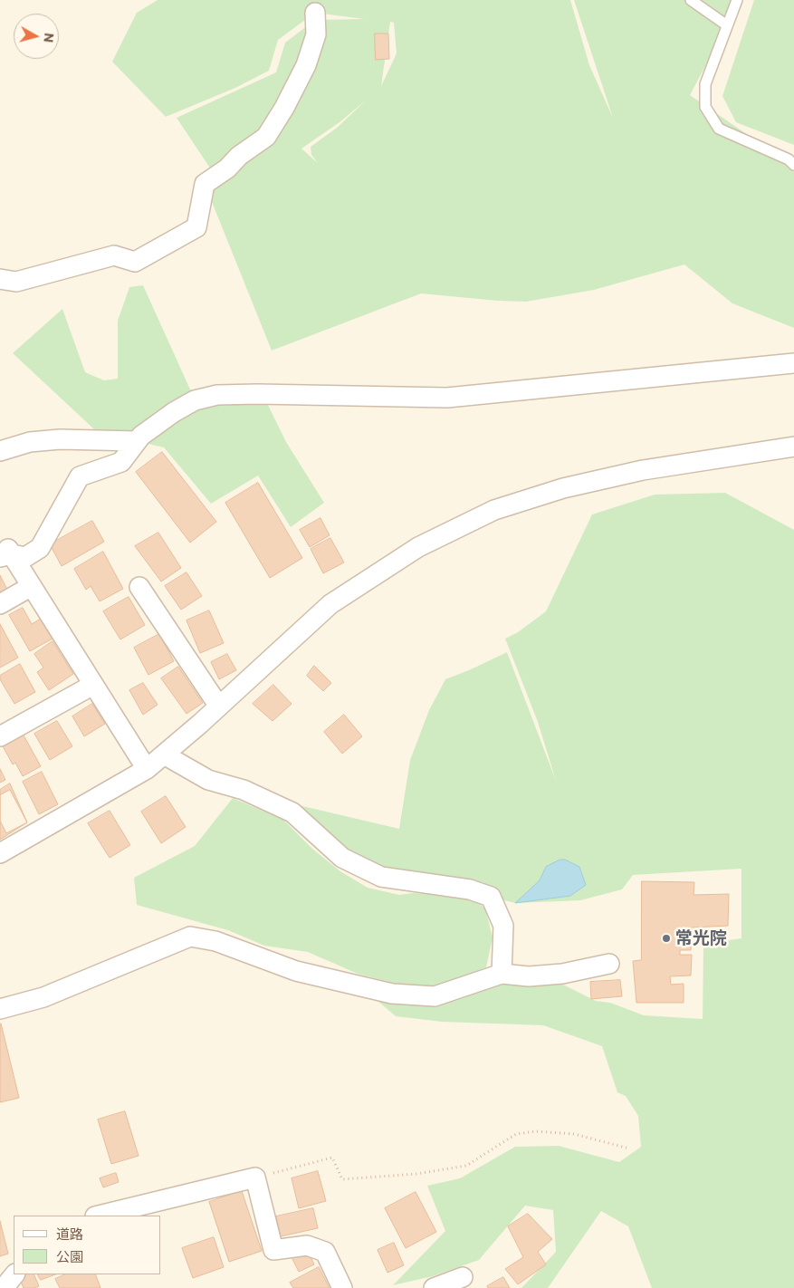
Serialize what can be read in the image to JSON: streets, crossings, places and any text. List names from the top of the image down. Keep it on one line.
{"places":["常光院"],"legend":["道路","公園"],"north":"right"}
